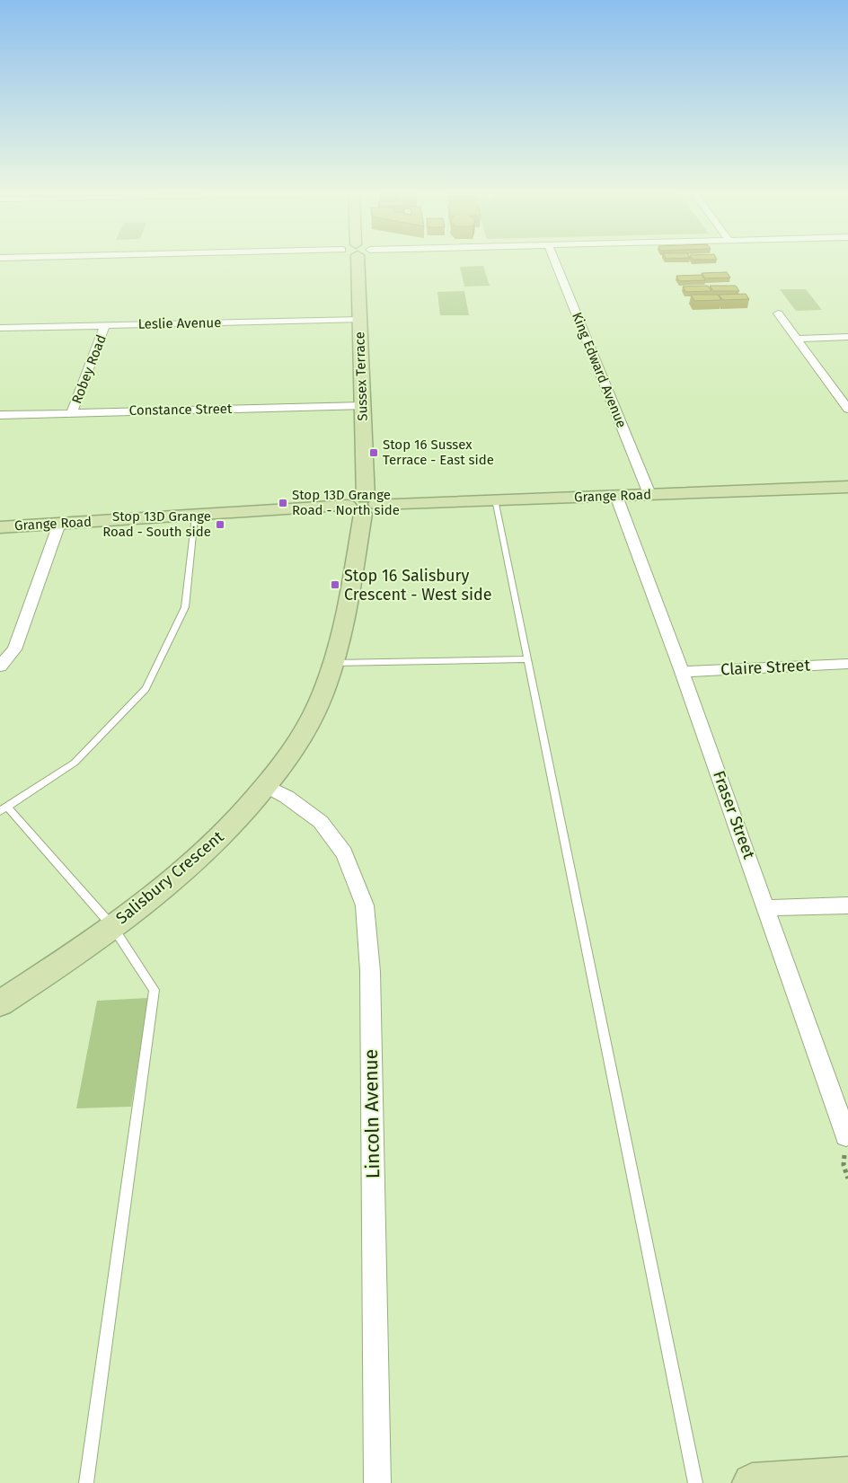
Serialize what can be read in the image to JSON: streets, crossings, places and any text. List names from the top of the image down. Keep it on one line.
{"streets":{"street":["Leslie Avenue","Robey Road","King Edward Avenue","Sussex Terrace","Constance Street","Grange Road","Claire Street","Fraser Street","Salisbury Crescent","Lincoln Avenue"]},"crossings":[["Leslie Avenue","Robey Road"],["Leslie Avenue","Sussex Terrace"],["Robey Road","Constance Street"],["King Edward Avenue","Grange Road"],["Sussex Terrace","Constance Street"],["Sussex Terrace","Grange Road"],["Sussex Terrace","Salisbury Crescent"],["Grange Road","Fraser Street"],["Grange Road","Salisbury Crescent"],["Claire Street","Fraser Street"],["Salisbury Crescent","Lincoln Avenue"]],"places":{"transit":["Stop 16 Sussex Terrace - East side","Stop 13D Grange Road - North side","Stop 13D Grange Road - South side","Stop 16 Salisbury Crescent - West side"]}}
